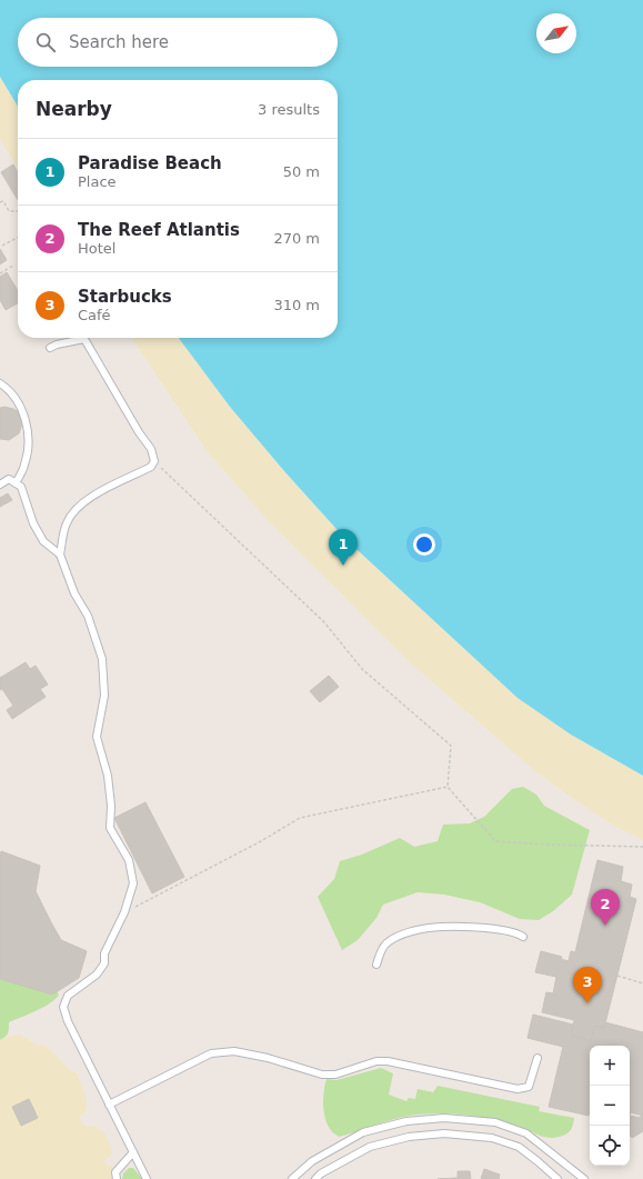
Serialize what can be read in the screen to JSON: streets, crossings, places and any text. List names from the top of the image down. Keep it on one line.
{"north":"top right","page":{"search":"Search here","heading":["Nearby","3 results"],"list":[{"mark":"1","name":"Paradise Beach","note":"Place","value":"50 m"},{"mark":"2","name":"The Reef Atlantis","note":"Hotel","value":"270 m"},{"mark":"3","name":"Starbucks","note":"Café","value":"310 m"}],"pins":["1","2","3"],"map_buttons":["+","−"]}}
